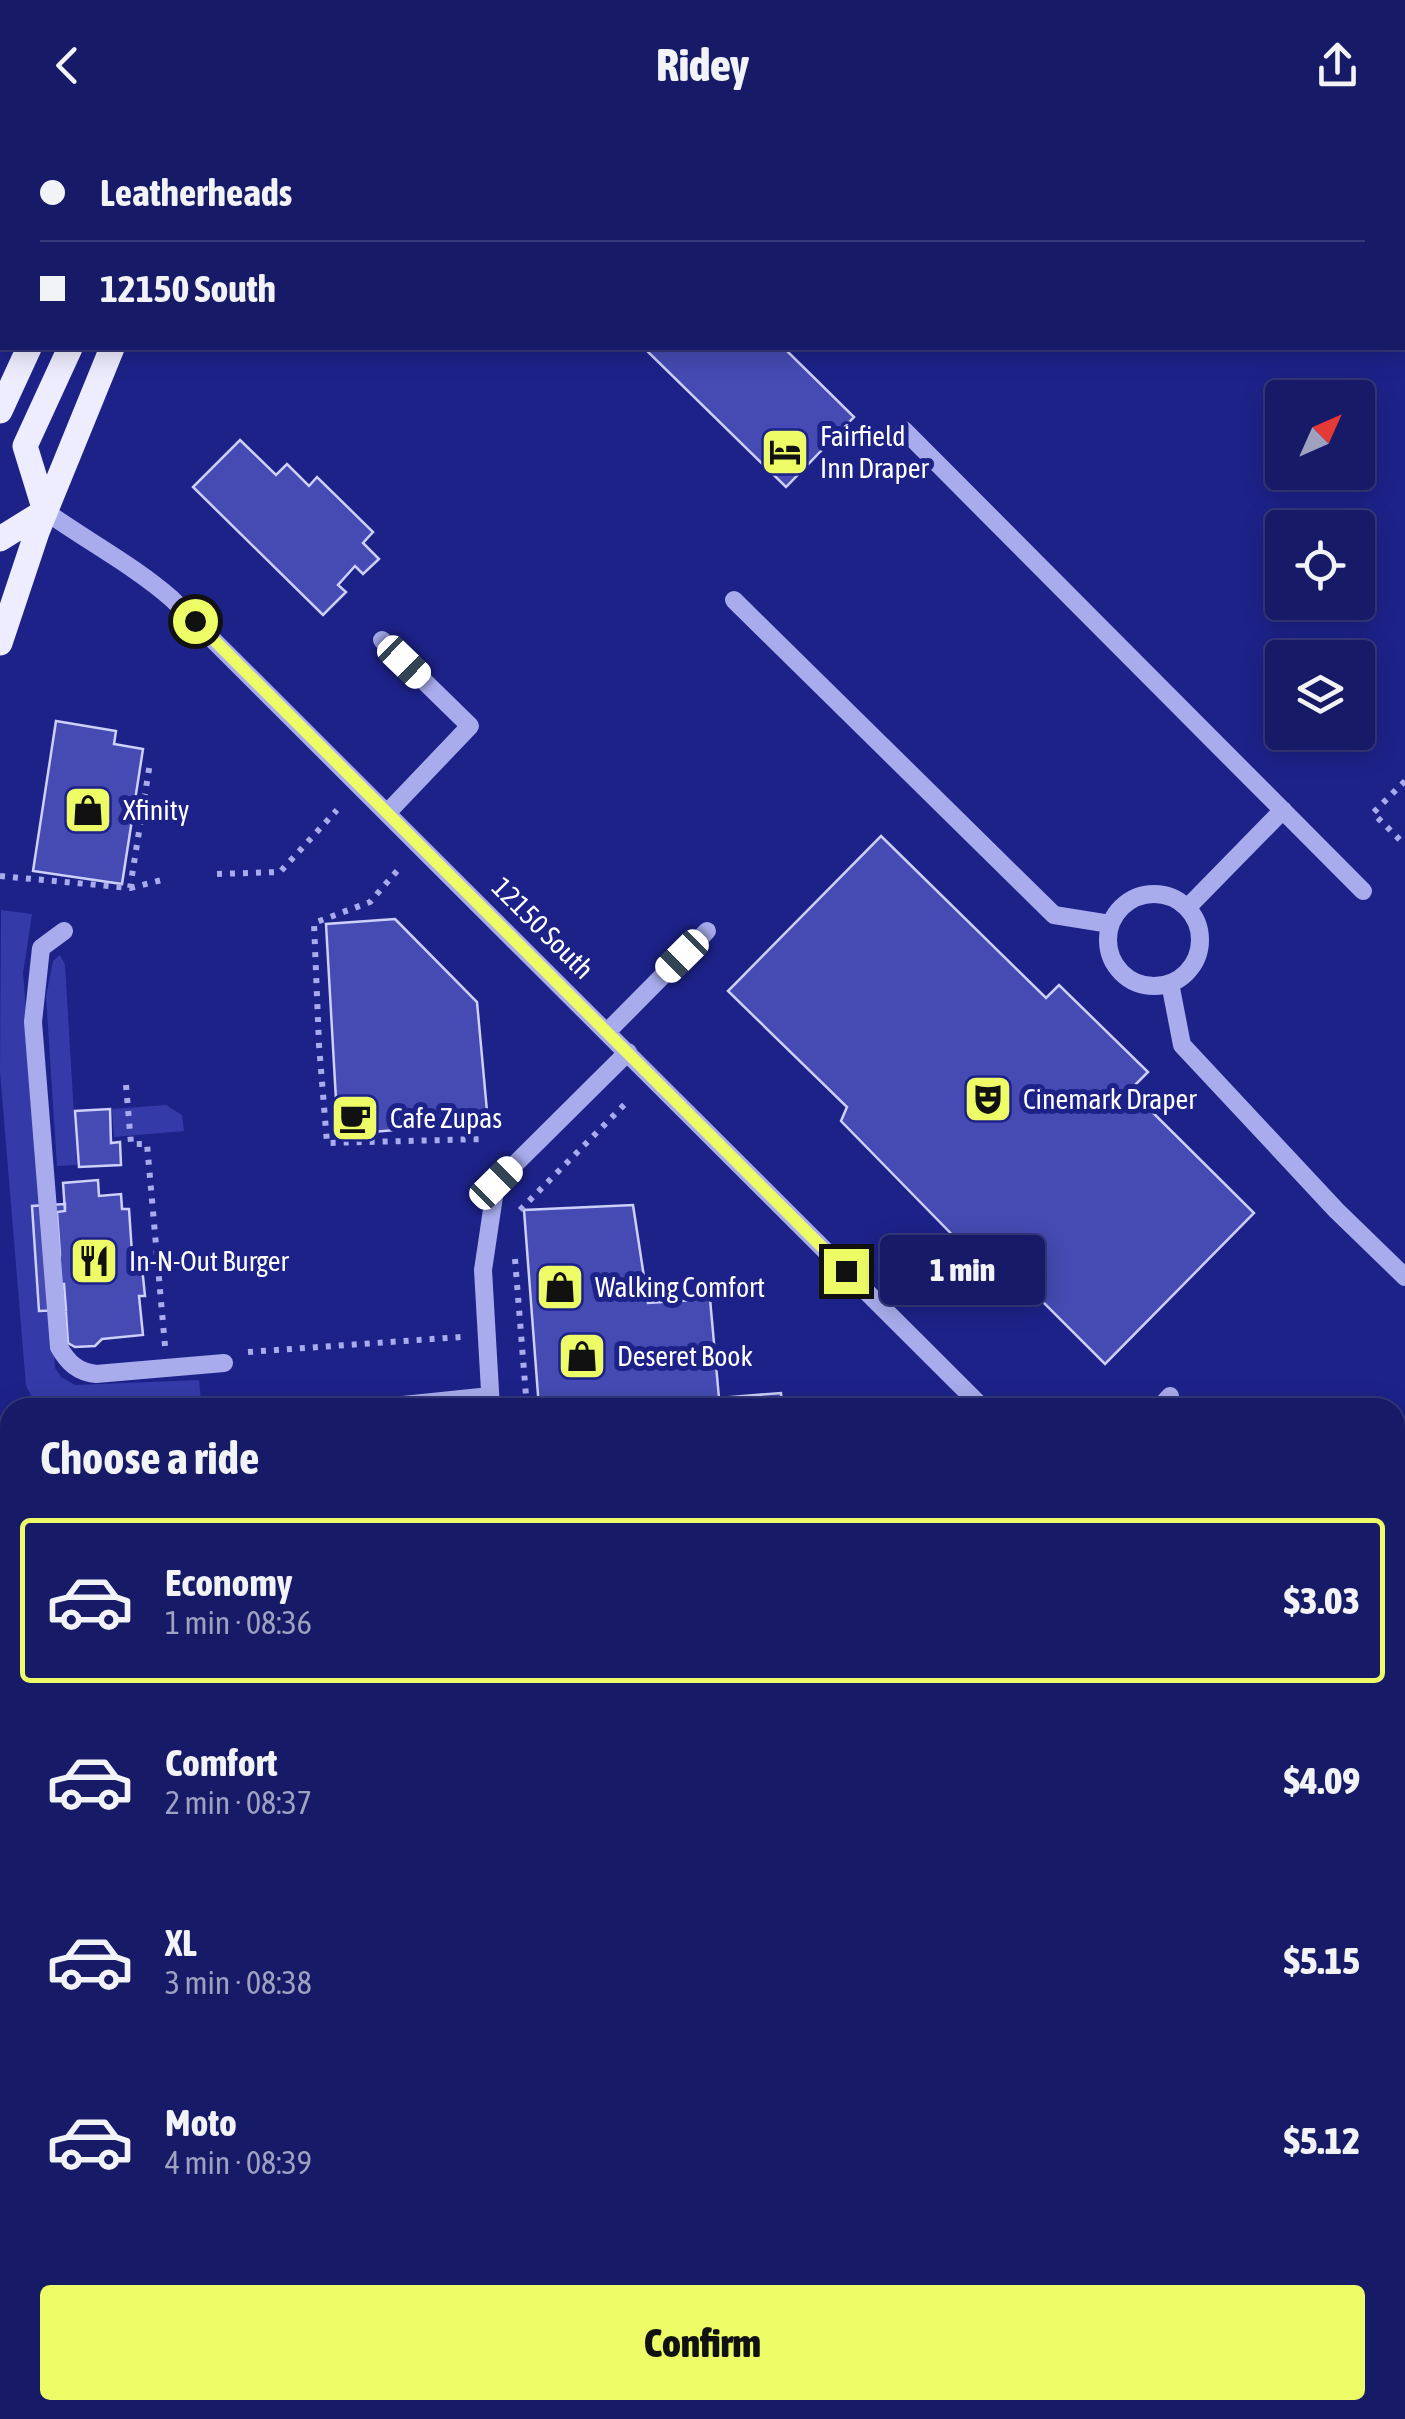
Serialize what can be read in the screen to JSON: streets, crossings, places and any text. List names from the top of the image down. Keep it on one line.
{"streets":{"street":["12150 South"]},"places":{"hotel":["Fairfield Inn Draper"],"shop":["Xfinity","Walking Comfort","Deseret Book"],"theatre":["Cinemark Draper"],"cafe":["Cafe Zupas"],"restaurant":["In-N-Out Burger"]},"north":"top right","page":{"header":"Ridey","banner":["Leatherheads","12150 South"],"bubble":"1 min","heading":"Choose a ride","list":[{"name":"Economy","note":"1 min · 08:36","value":"$3.03"},{"name":"Comfort","note":"2 min · 08:37","value":"$4.09"},{"name":"XL","note":"3 min · 08:38","value":"$5.15"},{"name":"Moto","note":"4 min · 08:39","value":"$5.12"}],"buttons":"Confirm"}}
